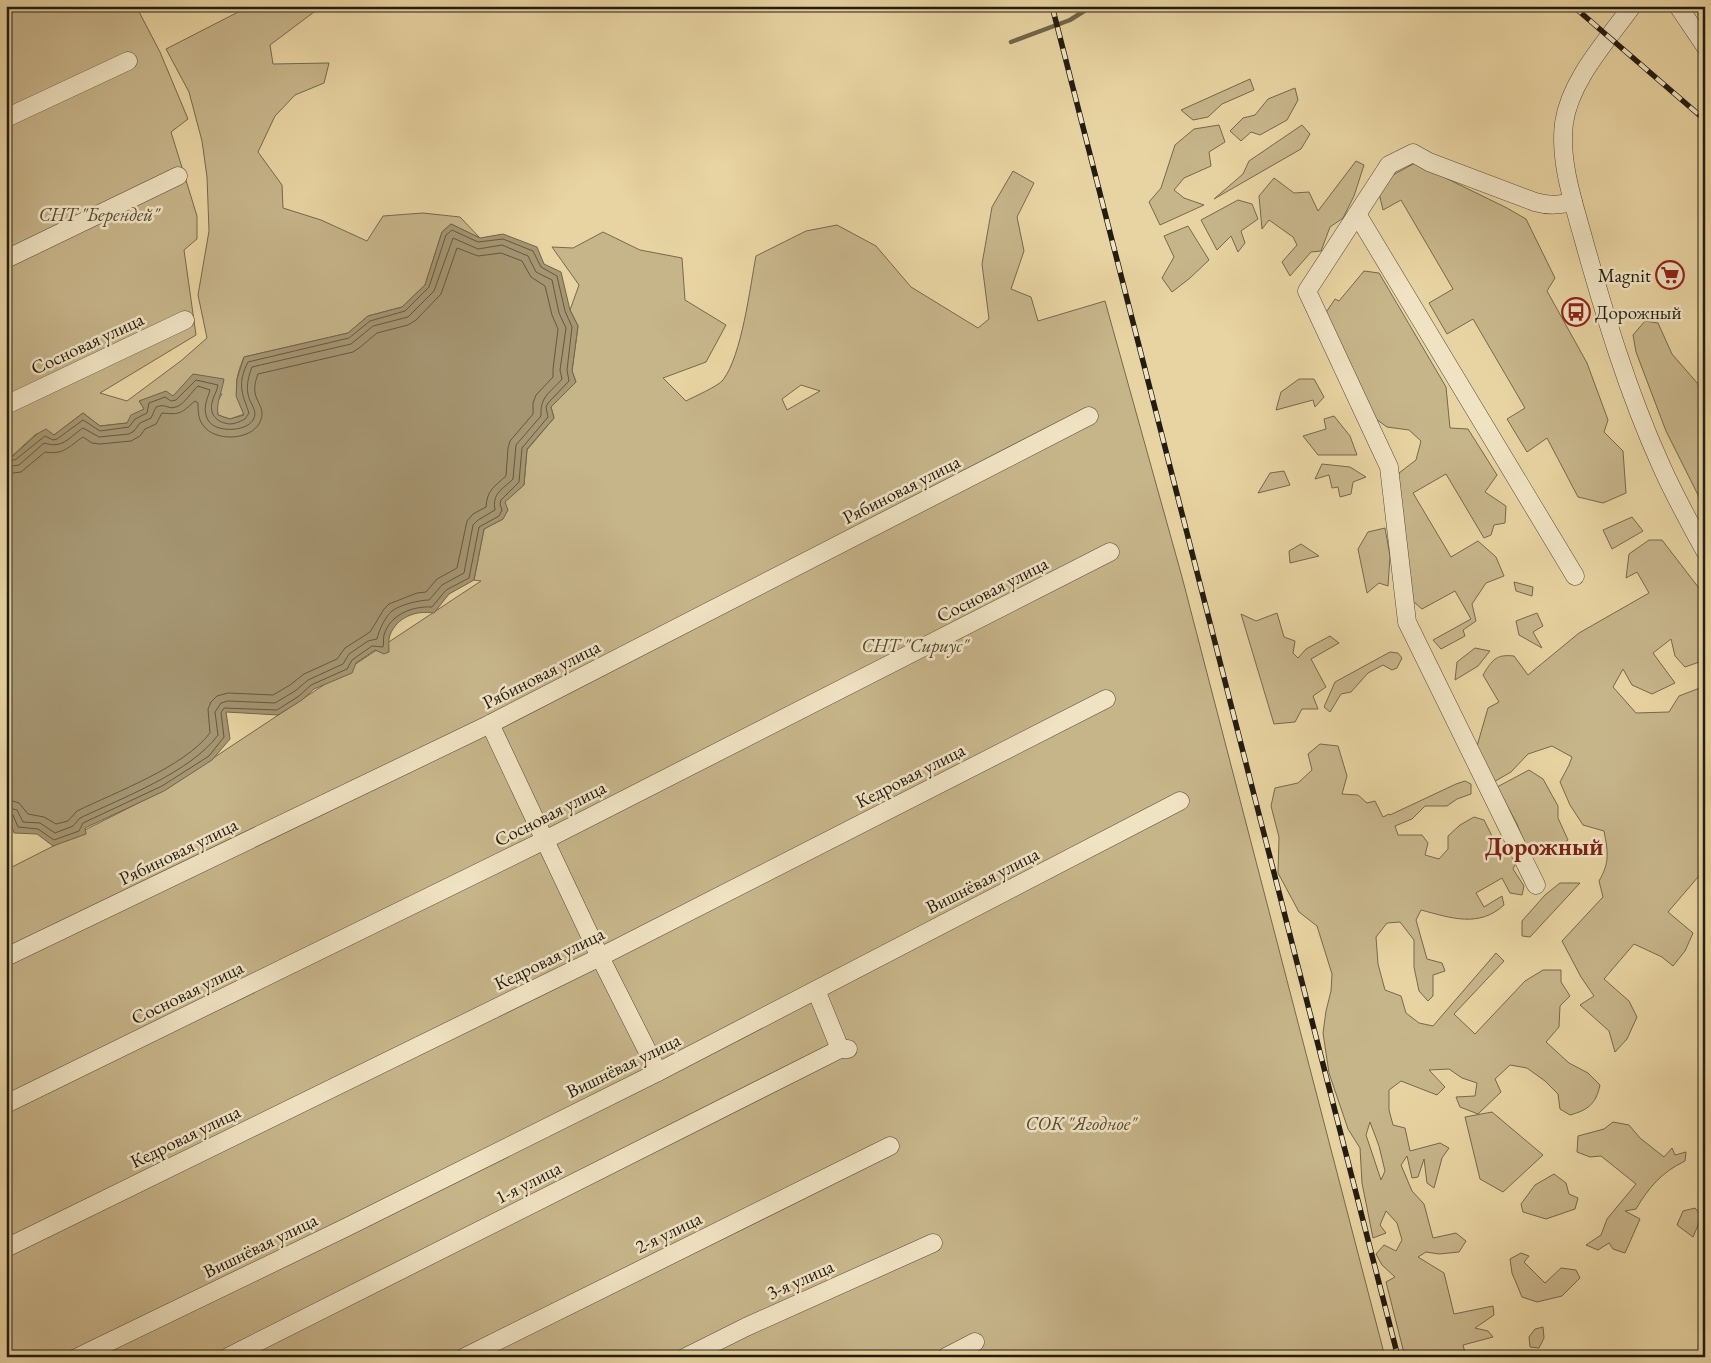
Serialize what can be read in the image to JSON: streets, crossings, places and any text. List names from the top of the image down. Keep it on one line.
{"streets":{"street":["Сосновая улица","Рябиновая улица","Кедровая улица","Вишнёвая улица","1-я улица","2-я улица","3-я улица"]},"crossings":[["Вишнёвая улица","1-я улица"]],"districts":["Дорожный"],"parks":["СНТ \"Берендей\"","СНТ \"Сириус\"","СОК \"Ягодное\""],"places":{"supermarket":["Magnit"],"bus stop":["Дорожный"]}}
